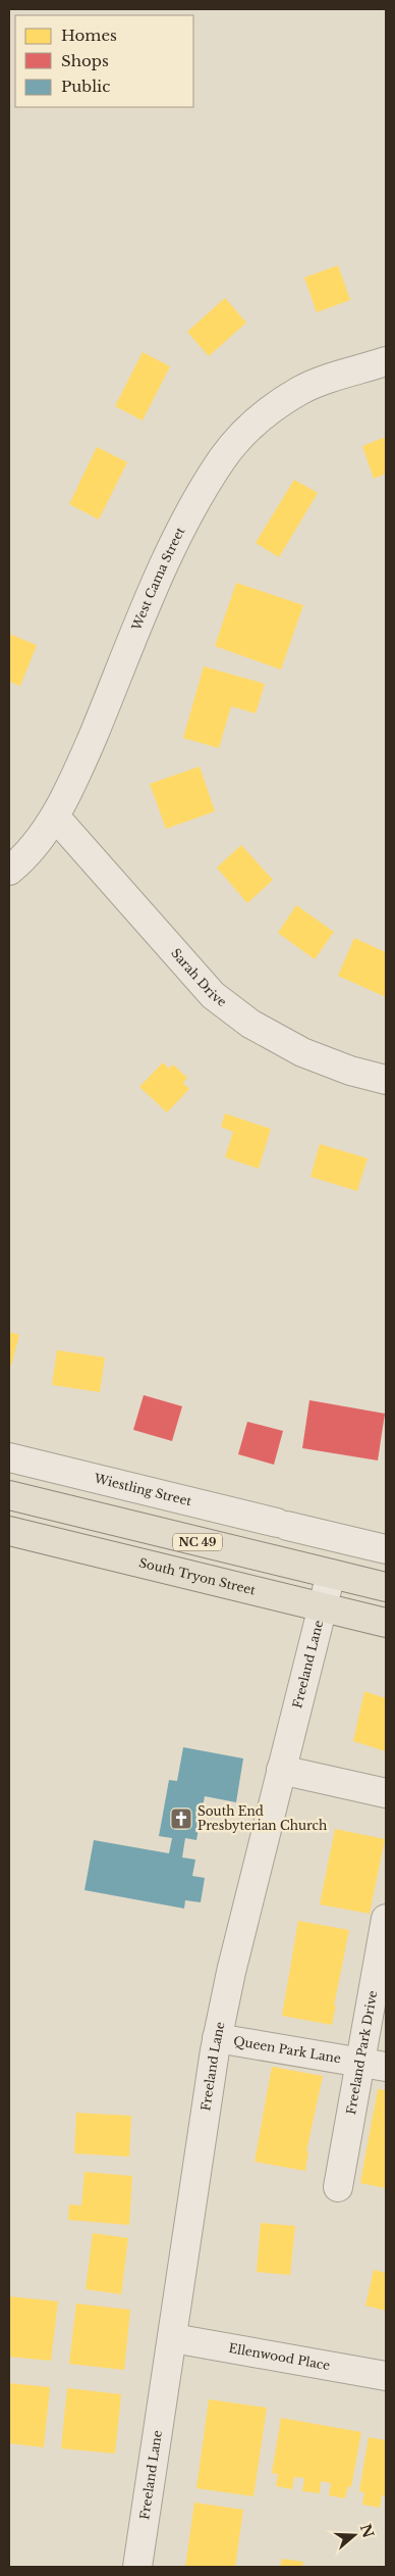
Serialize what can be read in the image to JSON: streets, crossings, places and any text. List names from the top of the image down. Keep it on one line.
{"streets":{"main road":["NC 49","South Tryon Street"],"street":["West Cama Street","Sarah Drive","Wiestling Street","Freeland Lane","Queen Park Lane","Freeland Park Drive","Ellenwood Place"]},"crossings":[["West Cama Street","Sarah Drive"],["NC 49","Freeland Lane"],["South Tryon Street","Freeland Lane"],["Freeland Lane","Queen Park Lane"],["Freeland Lane","Ellenwood Place"],["Queen Park Lane","Freeland Park Drive"]],"places":{"church":["South End Presbyterian Church"]},"legend":["Homes","Shops","Public"],"north":"right"}
